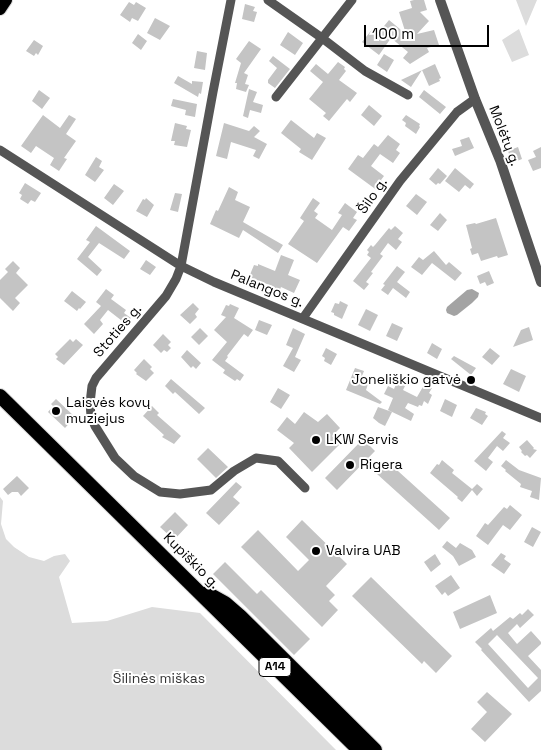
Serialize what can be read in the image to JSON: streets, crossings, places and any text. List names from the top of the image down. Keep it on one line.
{"streets":{"highway":["Kupiškio g.","A14"],"street":["Molėtų g.","Šilo g.","Palangos g.","Stoties g."]},"crossings":[["Molėtų g.","Šilo g."],["Šilo g.","Palangos g."],["Palangos g.","Stoties g."]],"parks":["Šilinės miškas"],"places":["Joneliškio gatvė","Laisvės kovų muziejus","LKW Servis","Rigera","Valvira UAB"],"scale_bar":"100 m"}
